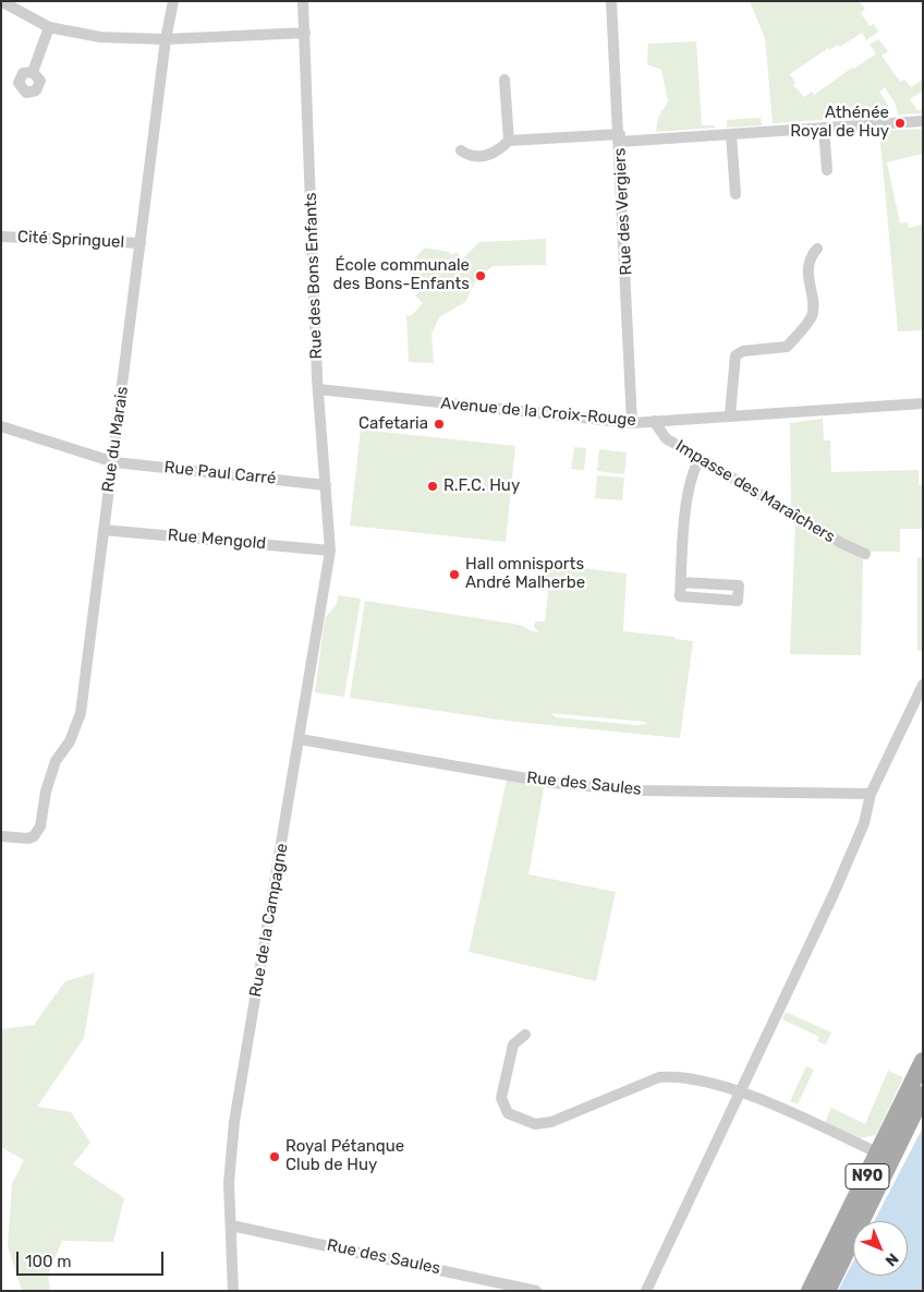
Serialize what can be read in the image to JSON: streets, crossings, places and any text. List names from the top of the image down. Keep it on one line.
{"streets":{"main road":["N90"],"street":["Rue des Vergiers","Cité Springuel","Rue des Bons Enfants","Avenue de la Croix-Rouge","Rue du Marais","Rue Paul Carré","Impasse des Maraîchers","Rue Mengold","Rue des Saules","Rue de la Campagne"]},"crossings":[["Rue des Vergiers","Avenue de la Croix-Rouge"],["Cité Springuel","Rue du Marais"],["Rue des Bons Enfants","Avenue de la Croix-Rouge"],["Rue des Bons Enfants","Rue Paul Carré"],["Rue des Bons Enfants","Rue Mengold"],["Rue des Bons Enfants","Rue de la Campagne"],["Avenue de la Croix-Rouge","Impasse des Maraîchers"],["Rue du Marais","Rue Paul Carré"],["Rue du Marais","Rue Mengold"],["Rue Mengold","Rue de la Campagne"],["Rue des Saules","Rue de la Campagne"]],"places":["Athénée Royal de Huy","École communale des Bons-Enfants","Cafetaria","R.F.C. Huy","Hall omnisports André Malherbe","Royal Pétanque Club de Huy"],"scale_bar":"100 m","north":"bottom right"}
